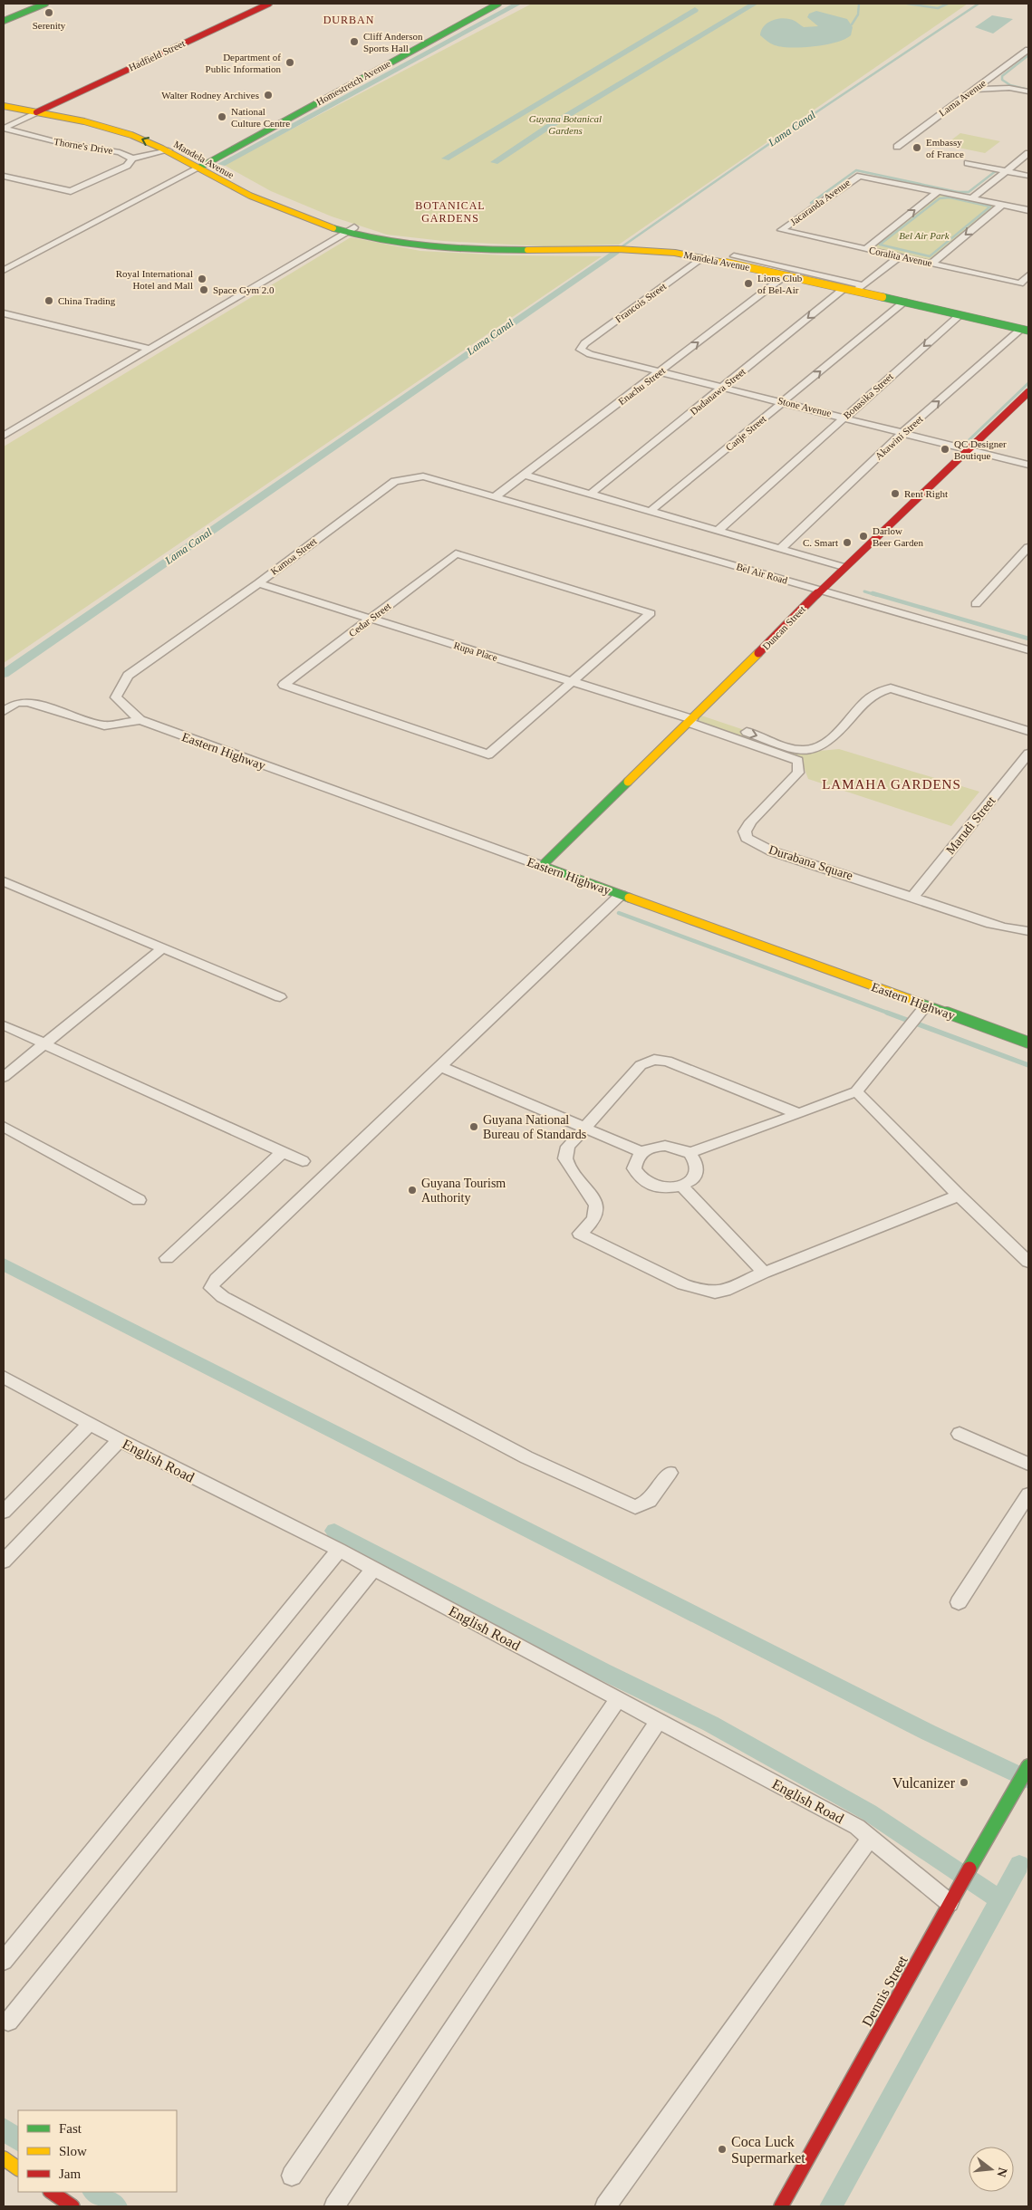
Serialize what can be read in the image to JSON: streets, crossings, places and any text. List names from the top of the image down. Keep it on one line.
{"streets":{"main road":["Hadfield Street","Homestretch Avenue","Mandela Avenue","Duncan Street","Eastern Highway","Dennis Street"],"street":["Lama Avenue","Thorne's Drive","Jacaranda Avenue","Coralita Avenue","Francois Street","Enachu Street","Dadanawa Street","Bonasika Street","Stone Avenue","Canje Street","Akawini Street","Kamoa Street","Bel Air Road","Cedar Street","Rupa Place","Marudi Street","Durabana Square","English Road"]},"crossings":[["Hadfield Street","Thorne's Drive"],["Hadfield Street","Mandela Avenue"],["Homestretch Avenue","Mandela Avenue"],["Mandela Avenue","Francois Street"],["Mandela Avenue","Enachu Street"],["Mandela Avenue","Dadanawa Street"],["Mandela Avenue","Bonasika Street"],["Mandela Avenue","Canje Street"],["Mandela Avenue","Akawini Street"],["Jacaranda Avenue","Coralita Avenue"],["Francois Street","Stone Avenue"],["Enachu Street","Stone Avenue"],["Enachu Street","Kamoa Street"],["Enachu Street","Bel Air Road"],["Dadanawa Street","Stone Avenue"],["Bonasika Street","Stone Avenue"],["Stone Avenue","Canje Street"],["Stone Avenue","Akawini Street"],["Stone Avenue","Duncan Street"],["Kamoa Street","Bel Air Road"],["Kamoa Street","Rupa Place"],["Kamoa Street","Eastern Highway"],["Bel Air Road","Duncan Street"],["Cedar Street","Rupa Place"],["Duncan Street","Rupa Place"],["Duncan Street","Eastern Highway"],["Marudi Street","Durabana Square"],["English Road","Dennis Street"]],"one_way":["Enachu Street","Dadanawa Street","Canje Street","Akawini Street"],"districts":["DURBAN","BOTANICAL GARDENS","LAMAHA GARDENS"],"water":["Lama Canal"],"parks":["Guyana Botanical Gardens","Bel Air Park"],"places":["Serenity","Cliff Anderson Sports Hall","Department of Public Information","Walter Rodney Archives","National Culture Centre","Embassy of France","Royal International Hotel and Mall","Lions Club of Bel-Air","Space Gym 2.0","China Trading","QC Designer Boutique","Rent Right","Darlow Beer Garden","C. Smart","Guyana National Bureau of Standards","Guyana Tourism Authority","Vulcanizer","Coca Luck Supermarket"],"legend":["Fast","Slow","Jam"],"north":"right"}
